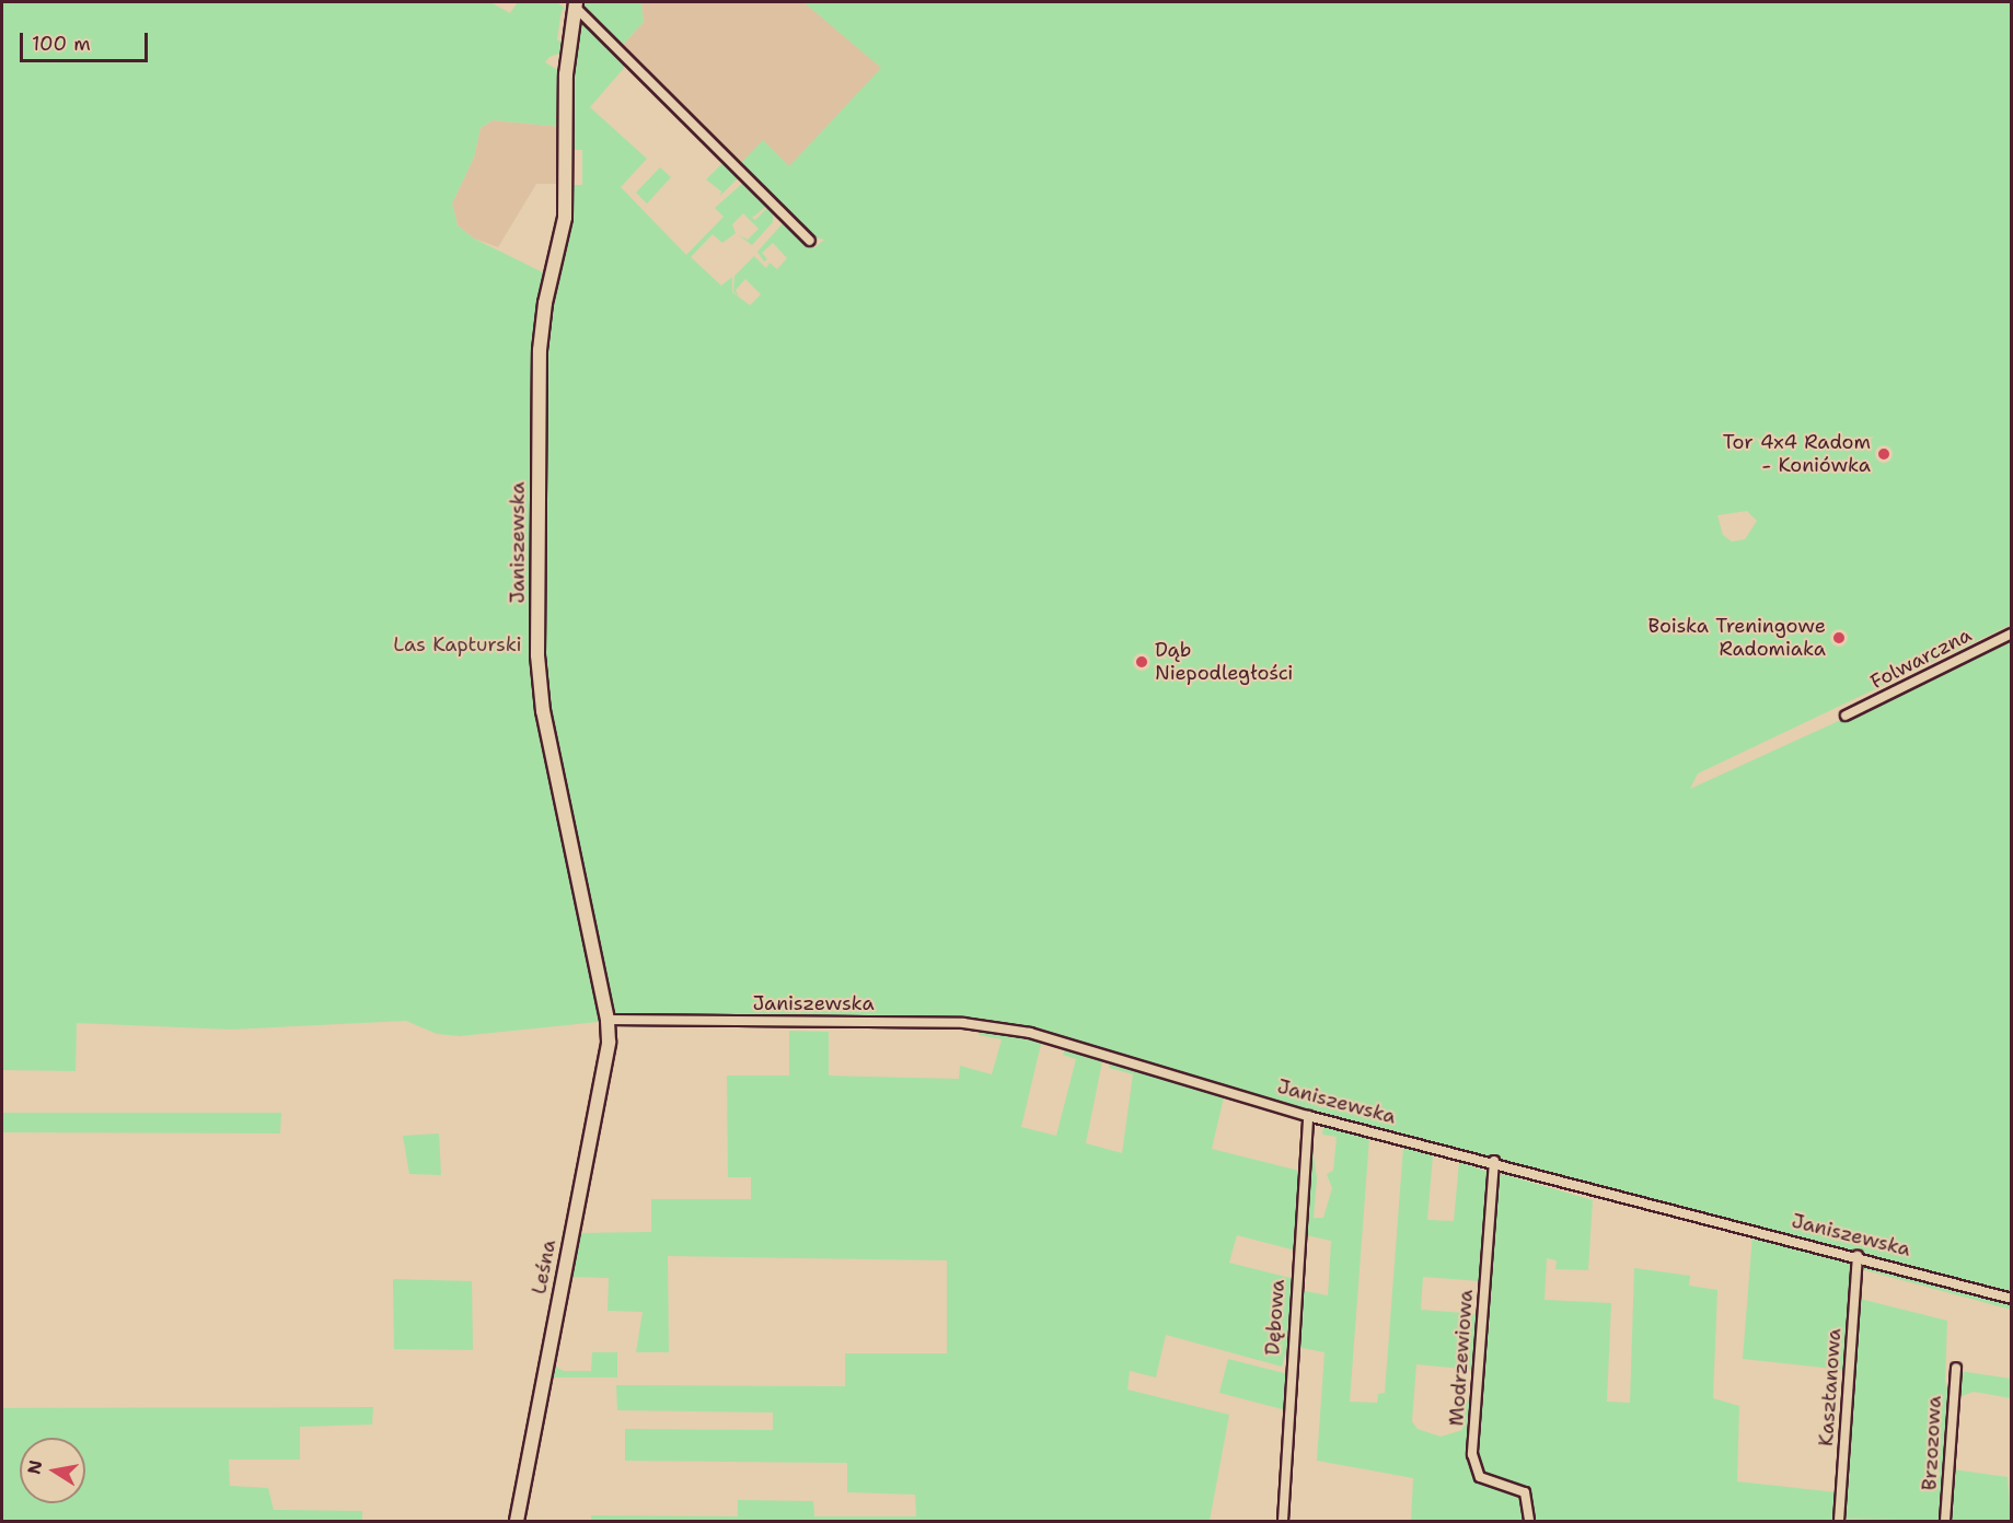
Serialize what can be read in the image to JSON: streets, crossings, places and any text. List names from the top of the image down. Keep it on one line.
{"streets":{"street":["Janiszewska","Folwarczna","Leśna","Dębowa","Modrzewiowa","Kasztanowa","Brzozowa"]},"crossings":[["Janiszewska","Leśna"],["Janiszewska","Dębowa"],["Janiszewska","Modrzewiowa"],["Janiszewska","Kasztanowa"]],"parks":["Las Kapturski"],"places":["Tor 4x4 Radom - Koniówka","Boiska Treningowe Radomiaka","Dąb Niepodległości"],"scale_bar":"100 m","north":"left"}
